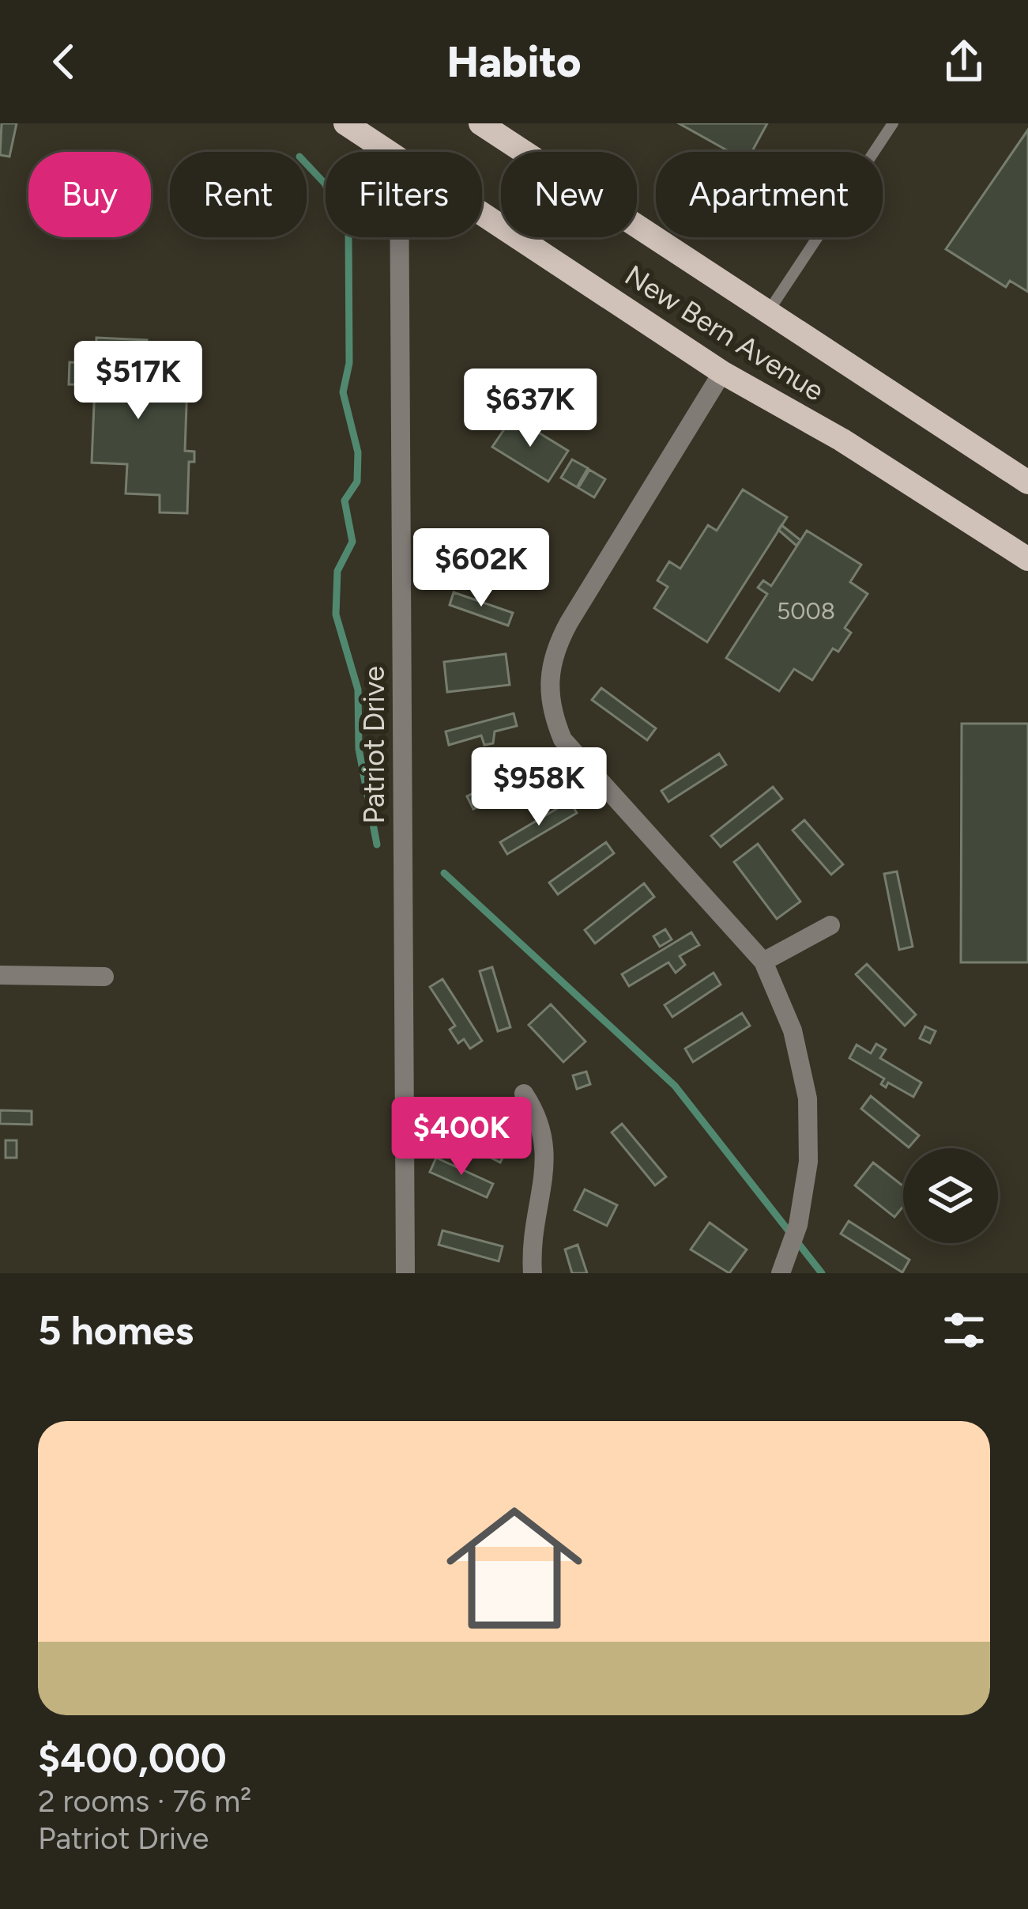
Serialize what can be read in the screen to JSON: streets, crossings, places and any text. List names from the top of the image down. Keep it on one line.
{"streets":{"main road":["New Bern Avenue"],"street":["Patriot Drive"]},"house_numbers":["5008"],"page":{"header":"Habito","chip":["Buy","Rent","Filters","New","Apartment"],"price":["$517K","$637K","$602K","$958K","$400K"],"heading":"5 homes","list":[{"name":"$400,000","note":"2 rooms · 76 m² · Patriot Drive"}]}}
